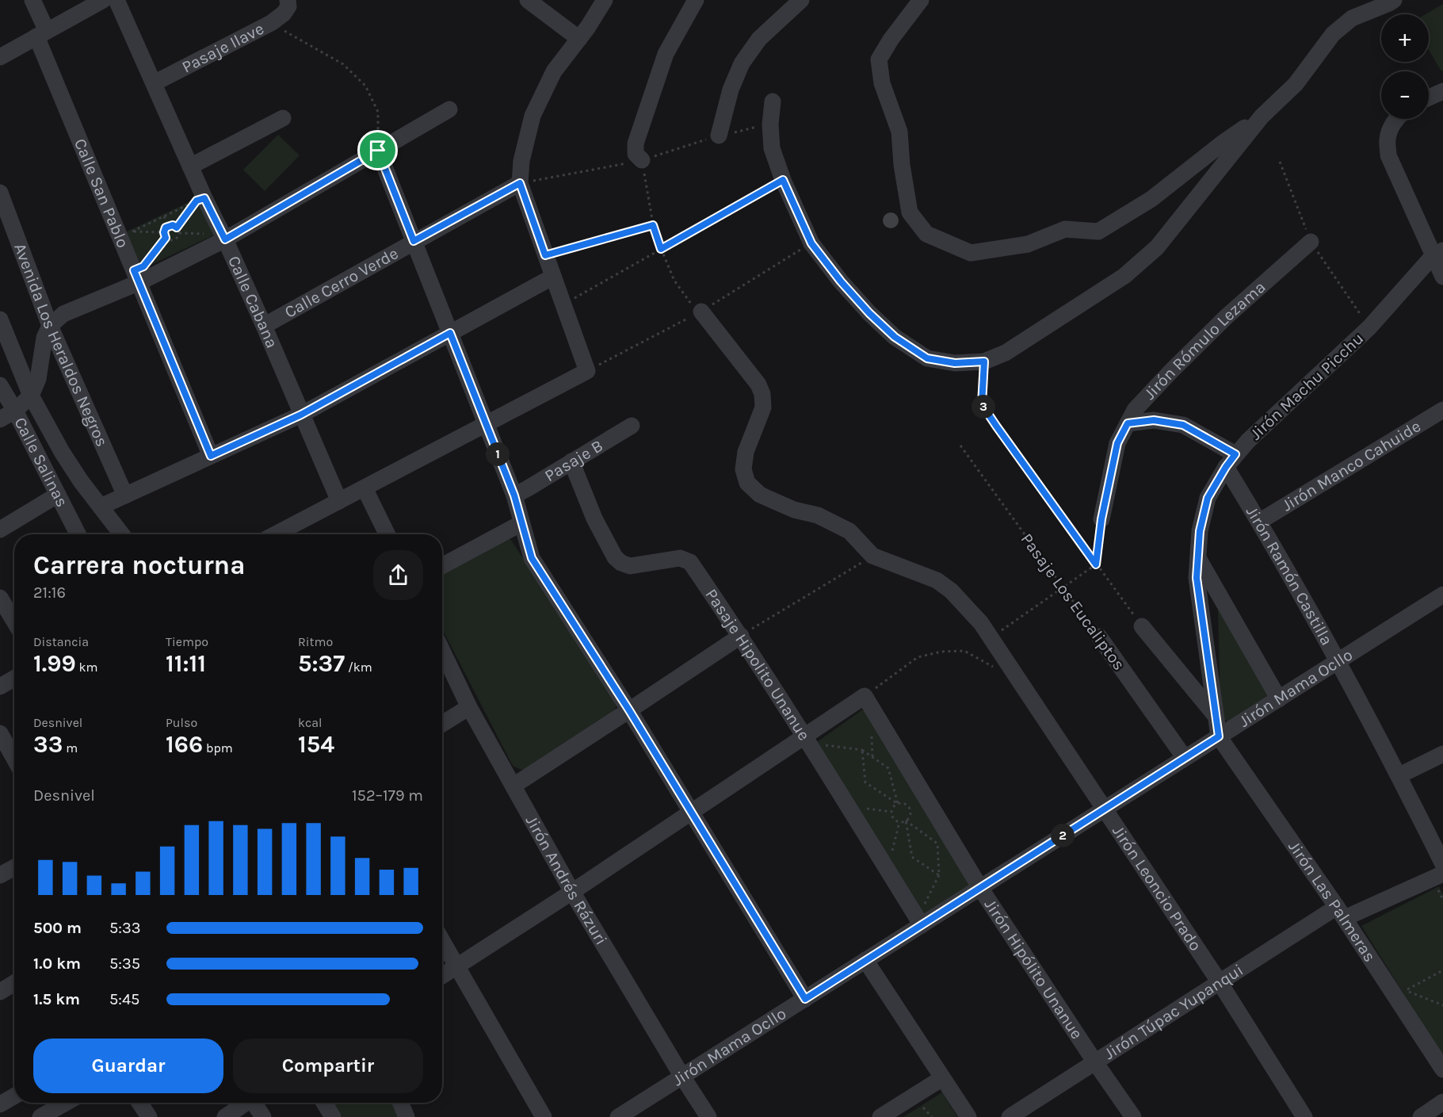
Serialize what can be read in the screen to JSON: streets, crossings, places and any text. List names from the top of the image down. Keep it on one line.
{"streets":{"street":["Pasaje Ilave","Calle San Pablo","Calle Cerro Verde","Calle Cabana","Jirón Rómulo Lezama","Avenida Los Heraldos Negros","Jirón Machu Picchu","Pasaje B","Calle Salinas","Jirón Manco Cahuide","Jirón Ramón Castilla","Pasaje Los Eucaliptos","Pasaje Hipolito Unanue","Jirón Mama Ocllo","Jirón Andrés Rázuri","Jirón Leoncio Prado","Jirón Las Palmeras","Jirón Hipólito Unanue","Jirón Túpac Yupanqui"]},"crossings":[["Pasaje Ilave","Calle Cabana"],["Calle Cerro Verde","Calle Cabana"],["Jirón Machu Picchu","Jirón Ramón Castilla"],["Jirón Machu Picchu","Jirón Mama Ocllo"],["Jirón Machu Picchu","Jirón Las Palmeras"],["Pasaje B","Pasaje Hipolito Unanue"],["Jirón Manco Cahuide","Jirón Ramón Castilla"],["Jirón Ramón Castilla","Jirón Mama Ocllo"],["Pasaje Los Eucaliptos","Jirón Mama Ocllo"],["Pasaje Hipolito Unanue","Jirón Mama Ocllo"],["Jirón Mama Ocllo","Jirón Andrés Rázuri"],["Jirón Mama Ocllo","Jirón Leoncio Prado"],["Jirón Mama Ocllo","Jirón Las Palmeras"],["Jirón Mama Ocllo","Jirón Hipólito Unanue"],["Jirón Leoncio Prado","Jirón Túpac Yupanqui"],["Jirón Las Palmeras","Jirón Túpac Yupanqui"],["Jirón Hipólito Unanue","Jirón Túpac Yupanqui"]],"page":{"map_buttons":["+","−"],"pins":["3","1","2"],"heading":["Carrera nocturna","21:16"],"stats":[["Distancia","1.99 km"],["Tiempo","11:11"],["Ritmo","5:37 /km"],["Desnivel","33 m"],["Pulso","166 bpm"],["kcal","154"]],"chart":["Desnivel","152–179 m"],"list":[{"name":"500 m","note":"5:33"},{"name":"1.0 km","note":"5:35"},{"name":"1.5 km","note":"5:45"}],"buttons":["Guardar","Compartir"]}}
